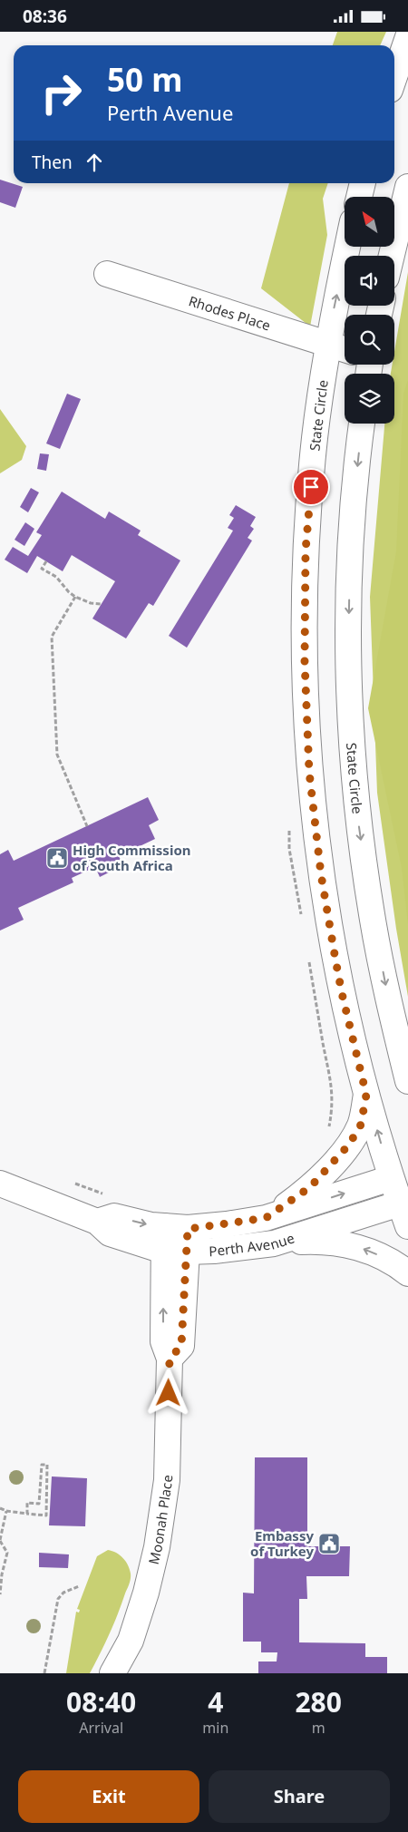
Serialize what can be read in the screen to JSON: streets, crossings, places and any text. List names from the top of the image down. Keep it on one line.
{"streets":{"main road":["Rhodes Place","State Circle","Perth Avenue","Moonah Place"]},"crossings":[["Rhodes Place","State Circle"],["State Circle","Perth Avenue"],["Perth Avenue","Moonah Place"]],"places":{"public building":["High Commission of South Africa","Embassy of Turkey"]},"north":"top left","page":{"status":"08:36","turn":["50 m","Perth Avenue"],"then":"Then","eta":["08:40","Arrival","4","min","280","m"],"buttons":["Exit","Share"]}}
